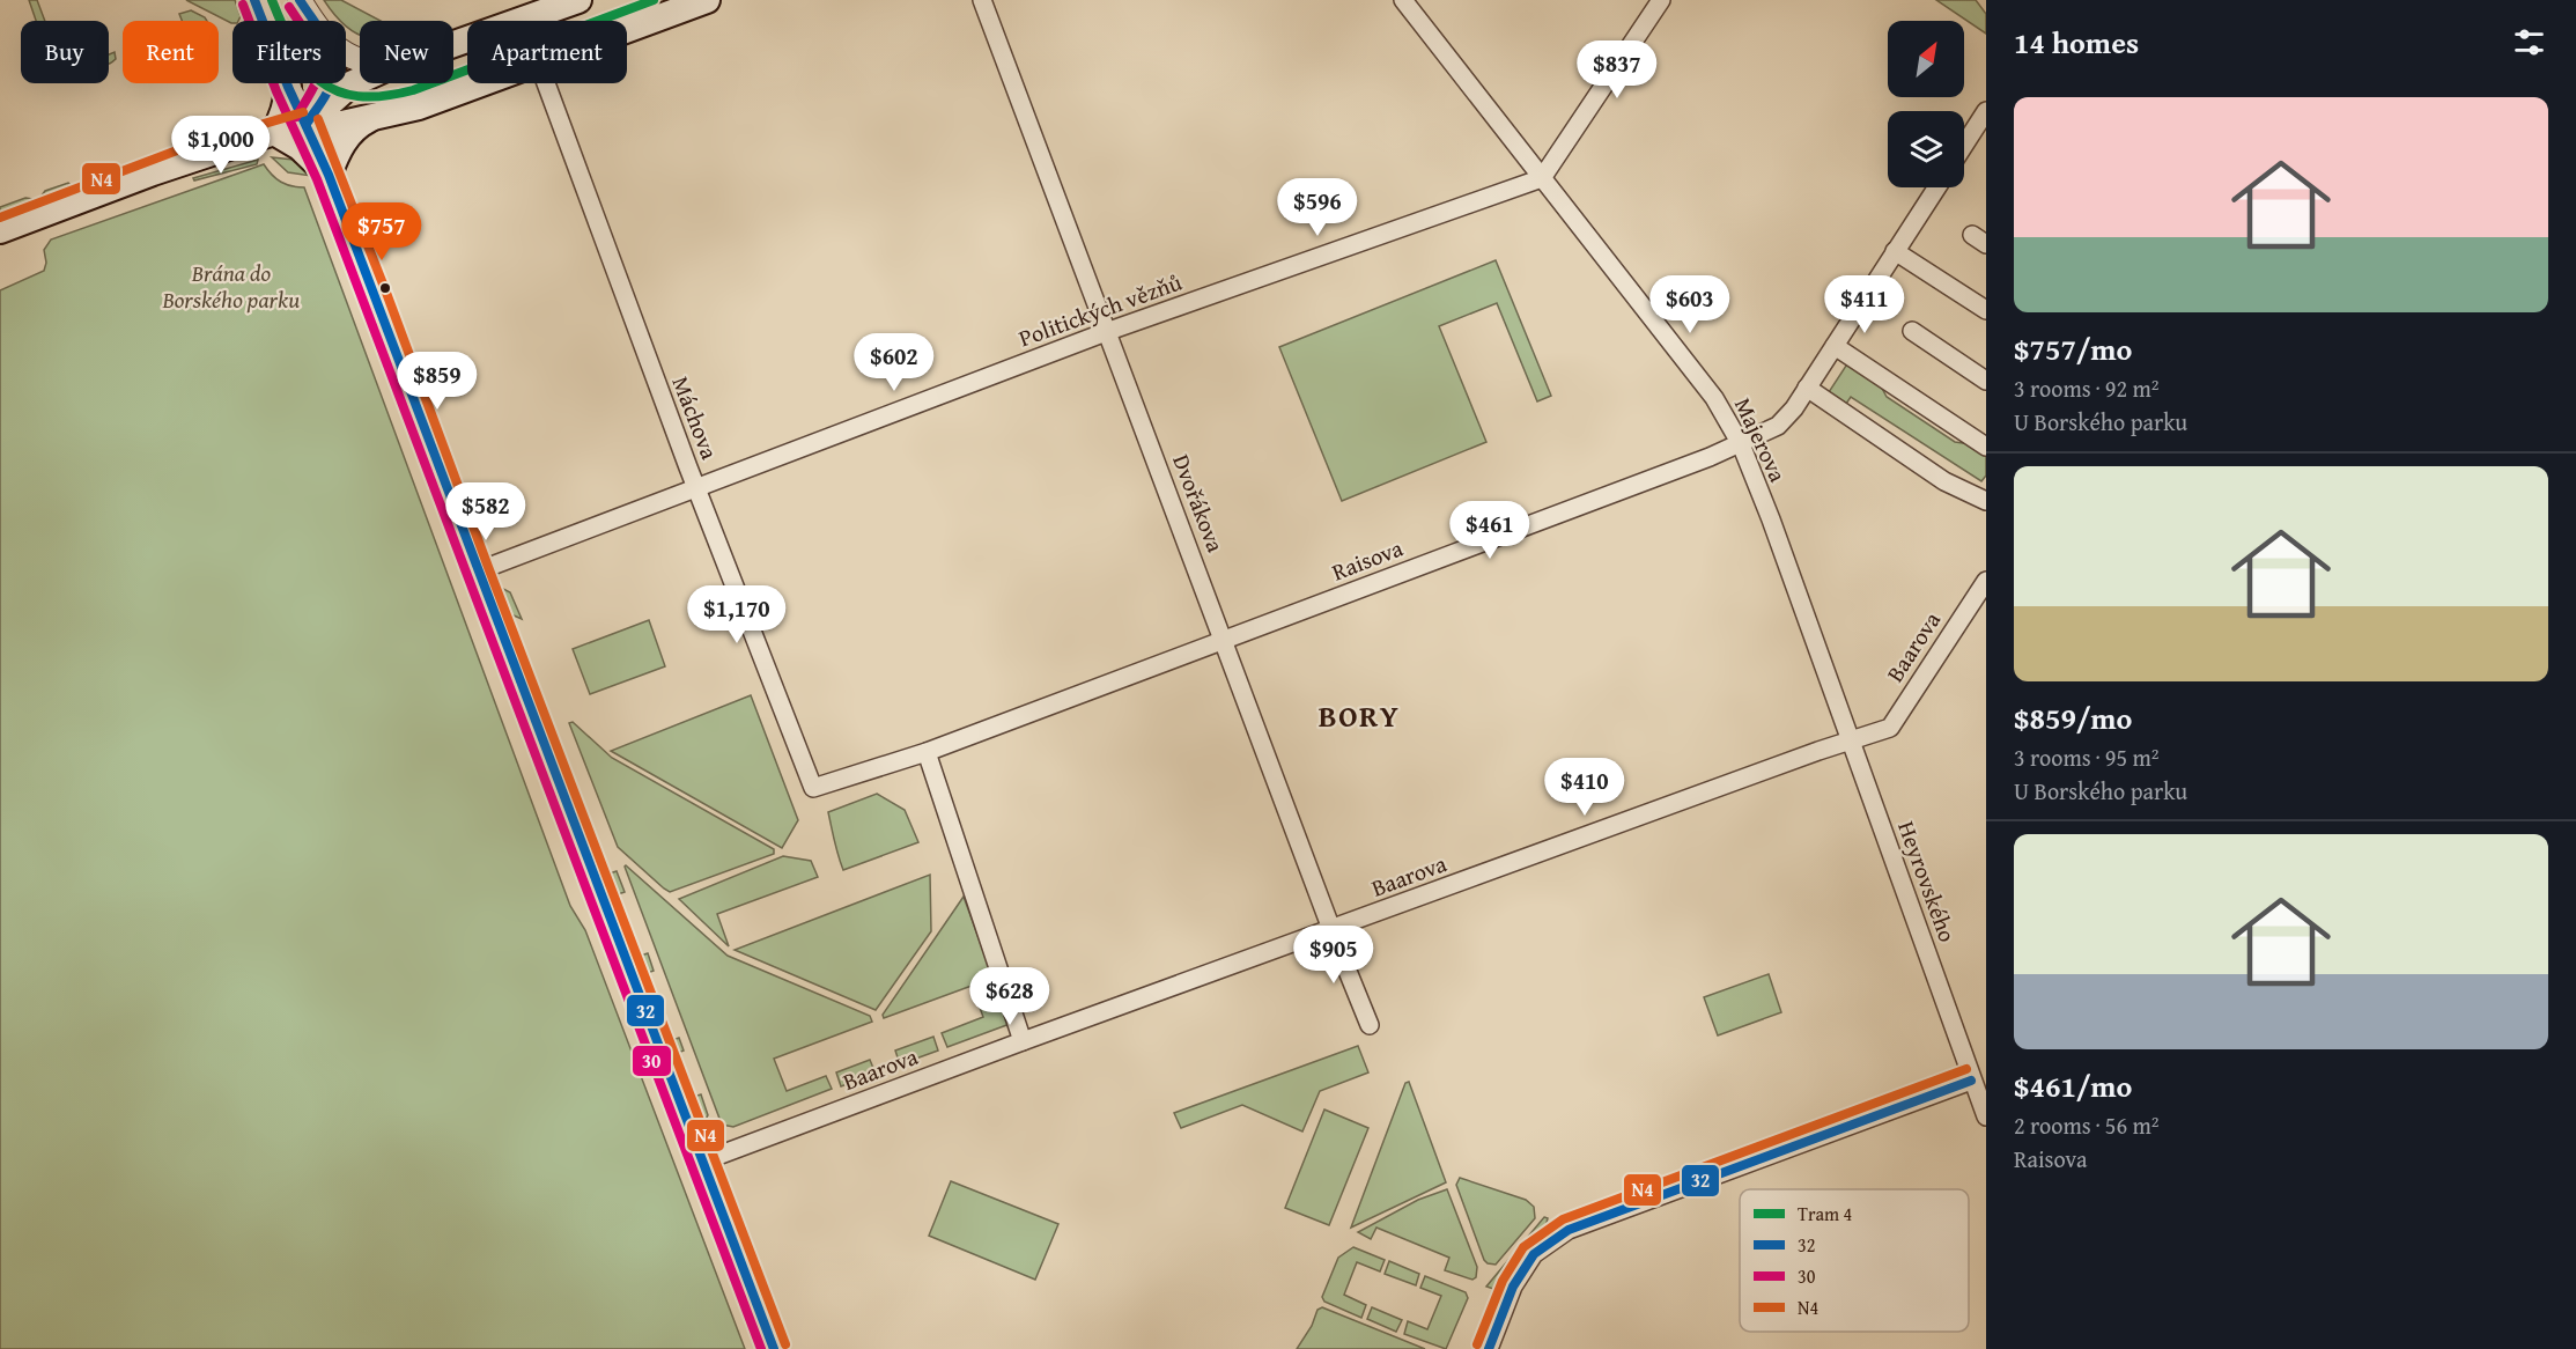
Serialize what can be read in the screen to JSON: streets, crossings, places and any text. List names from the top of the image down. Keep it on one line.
{"streets":{"street":["Politických vězňů","Máchova","Majerova","Dvořákova","Raisova","Baarova","Heyrovského"]},"crossings":[["Politických vězňů","Máchova"],["Politických vězňů","Majerova"],["Politických vězňů","Dvořákova"],["Máchova","Raisova"],["Majerova","Raisova"],["Majerova","Baarova"],["Majerova","Heyrovského"],["Dvořákova","Raisova"],["Dvořákova","Baarova"],["Baarova","Heyrovského"]],"districts":["BORY"],"parks":["Brána do Borského parku"],"lines":["tram line 4","transit line 32","transit line 30","transit line N4"],"legend":["Tram 4","32","30","N4"],"north":"top right","page":{"heading":"14 homes","chip":["Buy","Rent","Filters","New","Apartment"],"price":["$837","$1,000","$596","$757","$603","$411","$602","$859","$582","$461","$1,170","$410","$905","$628"],"list":[{"name":"$757/mo","note":"3 rooms · 92 m² · U Borského parku"},{"name":"$859/mo","note":"3 rooms · 95 m² · U Borského parku"},{"name":"$461/mo","note":"2 rooms · 56 m² · Raisova"}]}}
